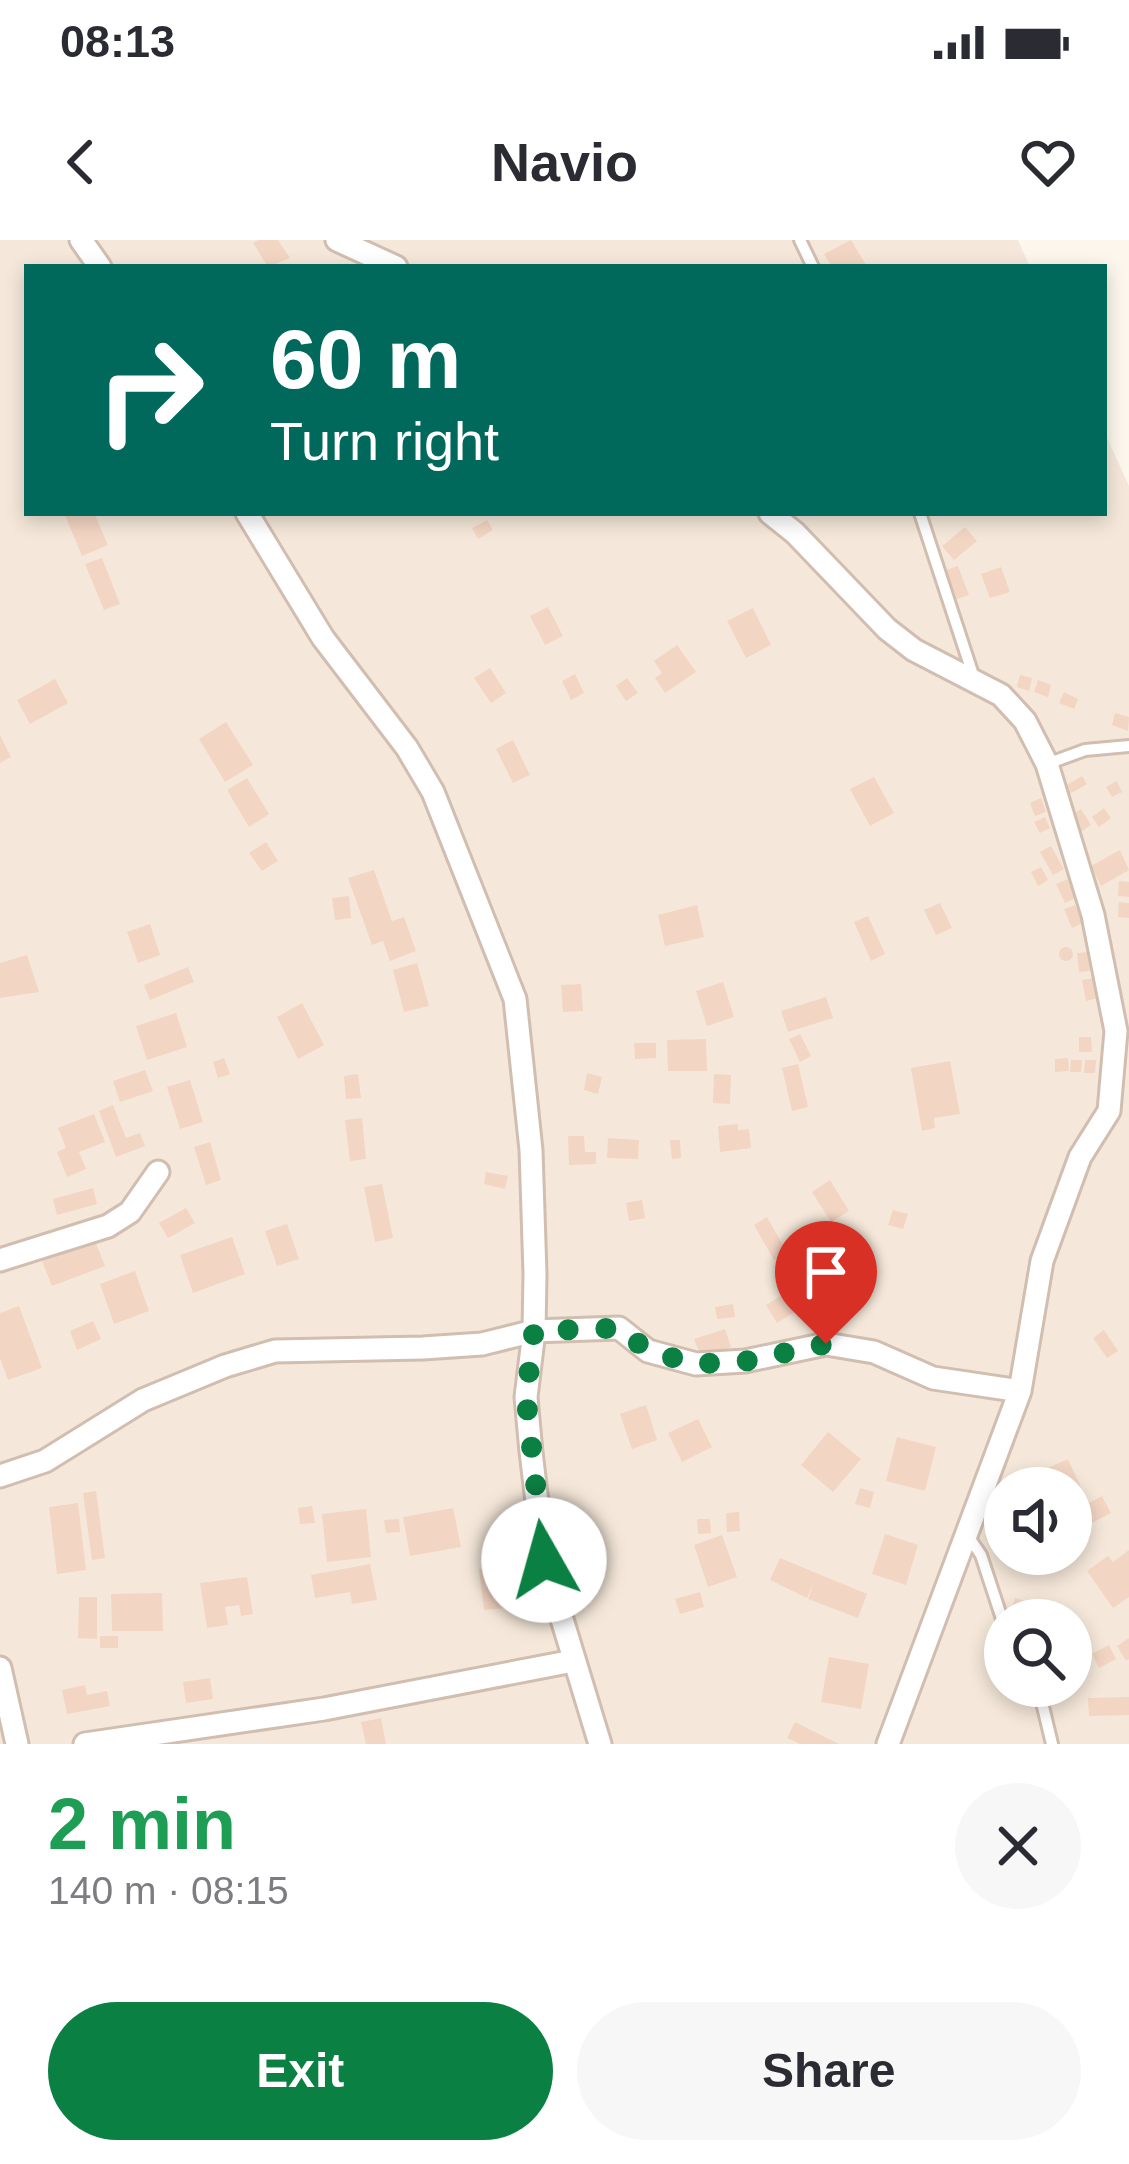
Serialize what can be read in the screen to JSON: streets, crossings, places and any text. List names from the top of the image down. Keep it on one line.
{"page":{"status":"08:13","header":"Navio","turn":["60 m","Turn right"],"heading":["2 min","140 m · 08:15"],"buttons":["Exit","Share"]}}
